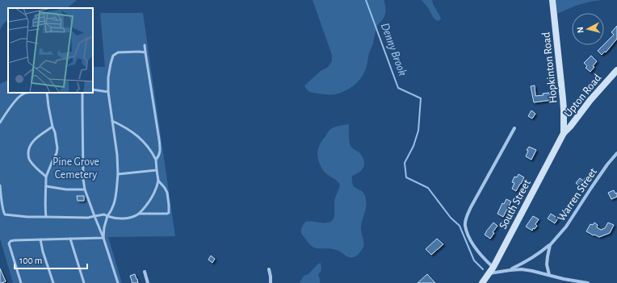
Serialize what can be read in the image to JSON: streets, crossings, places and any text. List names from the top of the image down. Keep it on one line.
{"streets":{"main road":["Hopkinton Road","Upton Road","South Street"],"street":["Warren Street"]},"crossings":[["Hopkinton Road","Upton Road"],["Hopkinton Road","South Street"],["Upton Road","South Street"]],"water":["Denny Brook"],"parks":["Pine Grove Cemetery"],"scale_bar":"100 m","north":"left"}
